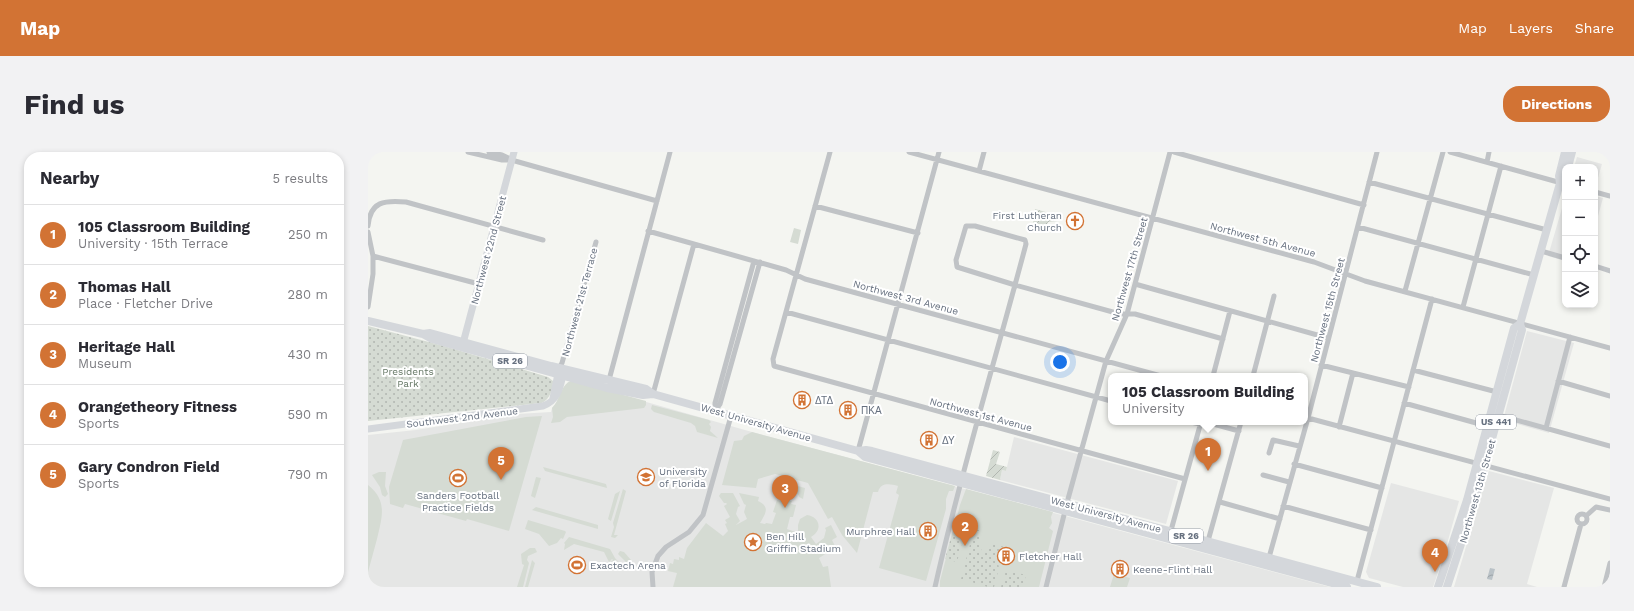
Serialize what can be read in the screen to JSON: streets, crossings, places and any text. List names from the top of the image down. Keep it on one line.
{"streets":{"main road":["Northwest 22nd Street","SR 26","Southwest 2nd Avenue","West University Avenue","US 441","Northwest 13th Street"],"street":["Northwest 5th Avenue","Northwest 17th Street","Northwest 3rd Avenue","Northwest 21st Terrace","Northwest 15th Street","Northwest 1st Avenue"]},"crossings":[["Northwest 5th Avenue","Northwest 17th Street"],["Northwest 5th Avenue","Northwest 15th Street"],["Northwest 5th Avenue","Northwest 13th Street"],["Northwest 22nd Street","West University Avenue"],["Northwest 17th Street","Northwest 3rd Avenue"],["Northwest 17th Street","Northwest 1st Avenue"],["Northwest 17th Street","West University Avenue"],["Northwest 21st Terrace","Southwest 2nd Avenue"],["Northwest 21st Terrace","West University Avenue"],["Northwest 15th Street","West University Avenue"],["Southwest 2nd Avenue","West University Avenue"]],"parks":["Presidents Park"],"places":{"church":["First Lutheran Church"],"building":["ΔΤΔ","ΠΚΑ","ΔΥ","Murphree Hall","Fletcher Hall","Keene-Flint Hall"],"school or university":["University of Florida"],"sports":["Sanders Football Practice Fields","Exactech Arena"],"place":["Ben Hill Griffin Stadium"]},"page":{"header":"Map","nav":["Map","Layers","Share"],"buttons":"Directions","title":"Find us","heading":["Nearby","5 results"],"map_buttons":["+","−"],"list":[{"mark":"1","name":"105 Classroom Building","note":"University · 15th Terrace","value":"250 m"},{"mark":"2","name":"Thomas Hall","note":"Place · Fletcher Drive","value":"280 m"},{"mark":"3","name":"Heritage Hall","note":"Museum","value":"430 m"},{"mark":"4","name":"Orangetheory Fitness","note":"Sports","value":"590 m"},{"mark":"5","name":"Gary Condron Field","note":"Sports","value":"790 m"}],"popup":["105 Classroom Building","University"],"pins":["1","5","3","2","4"]}}
